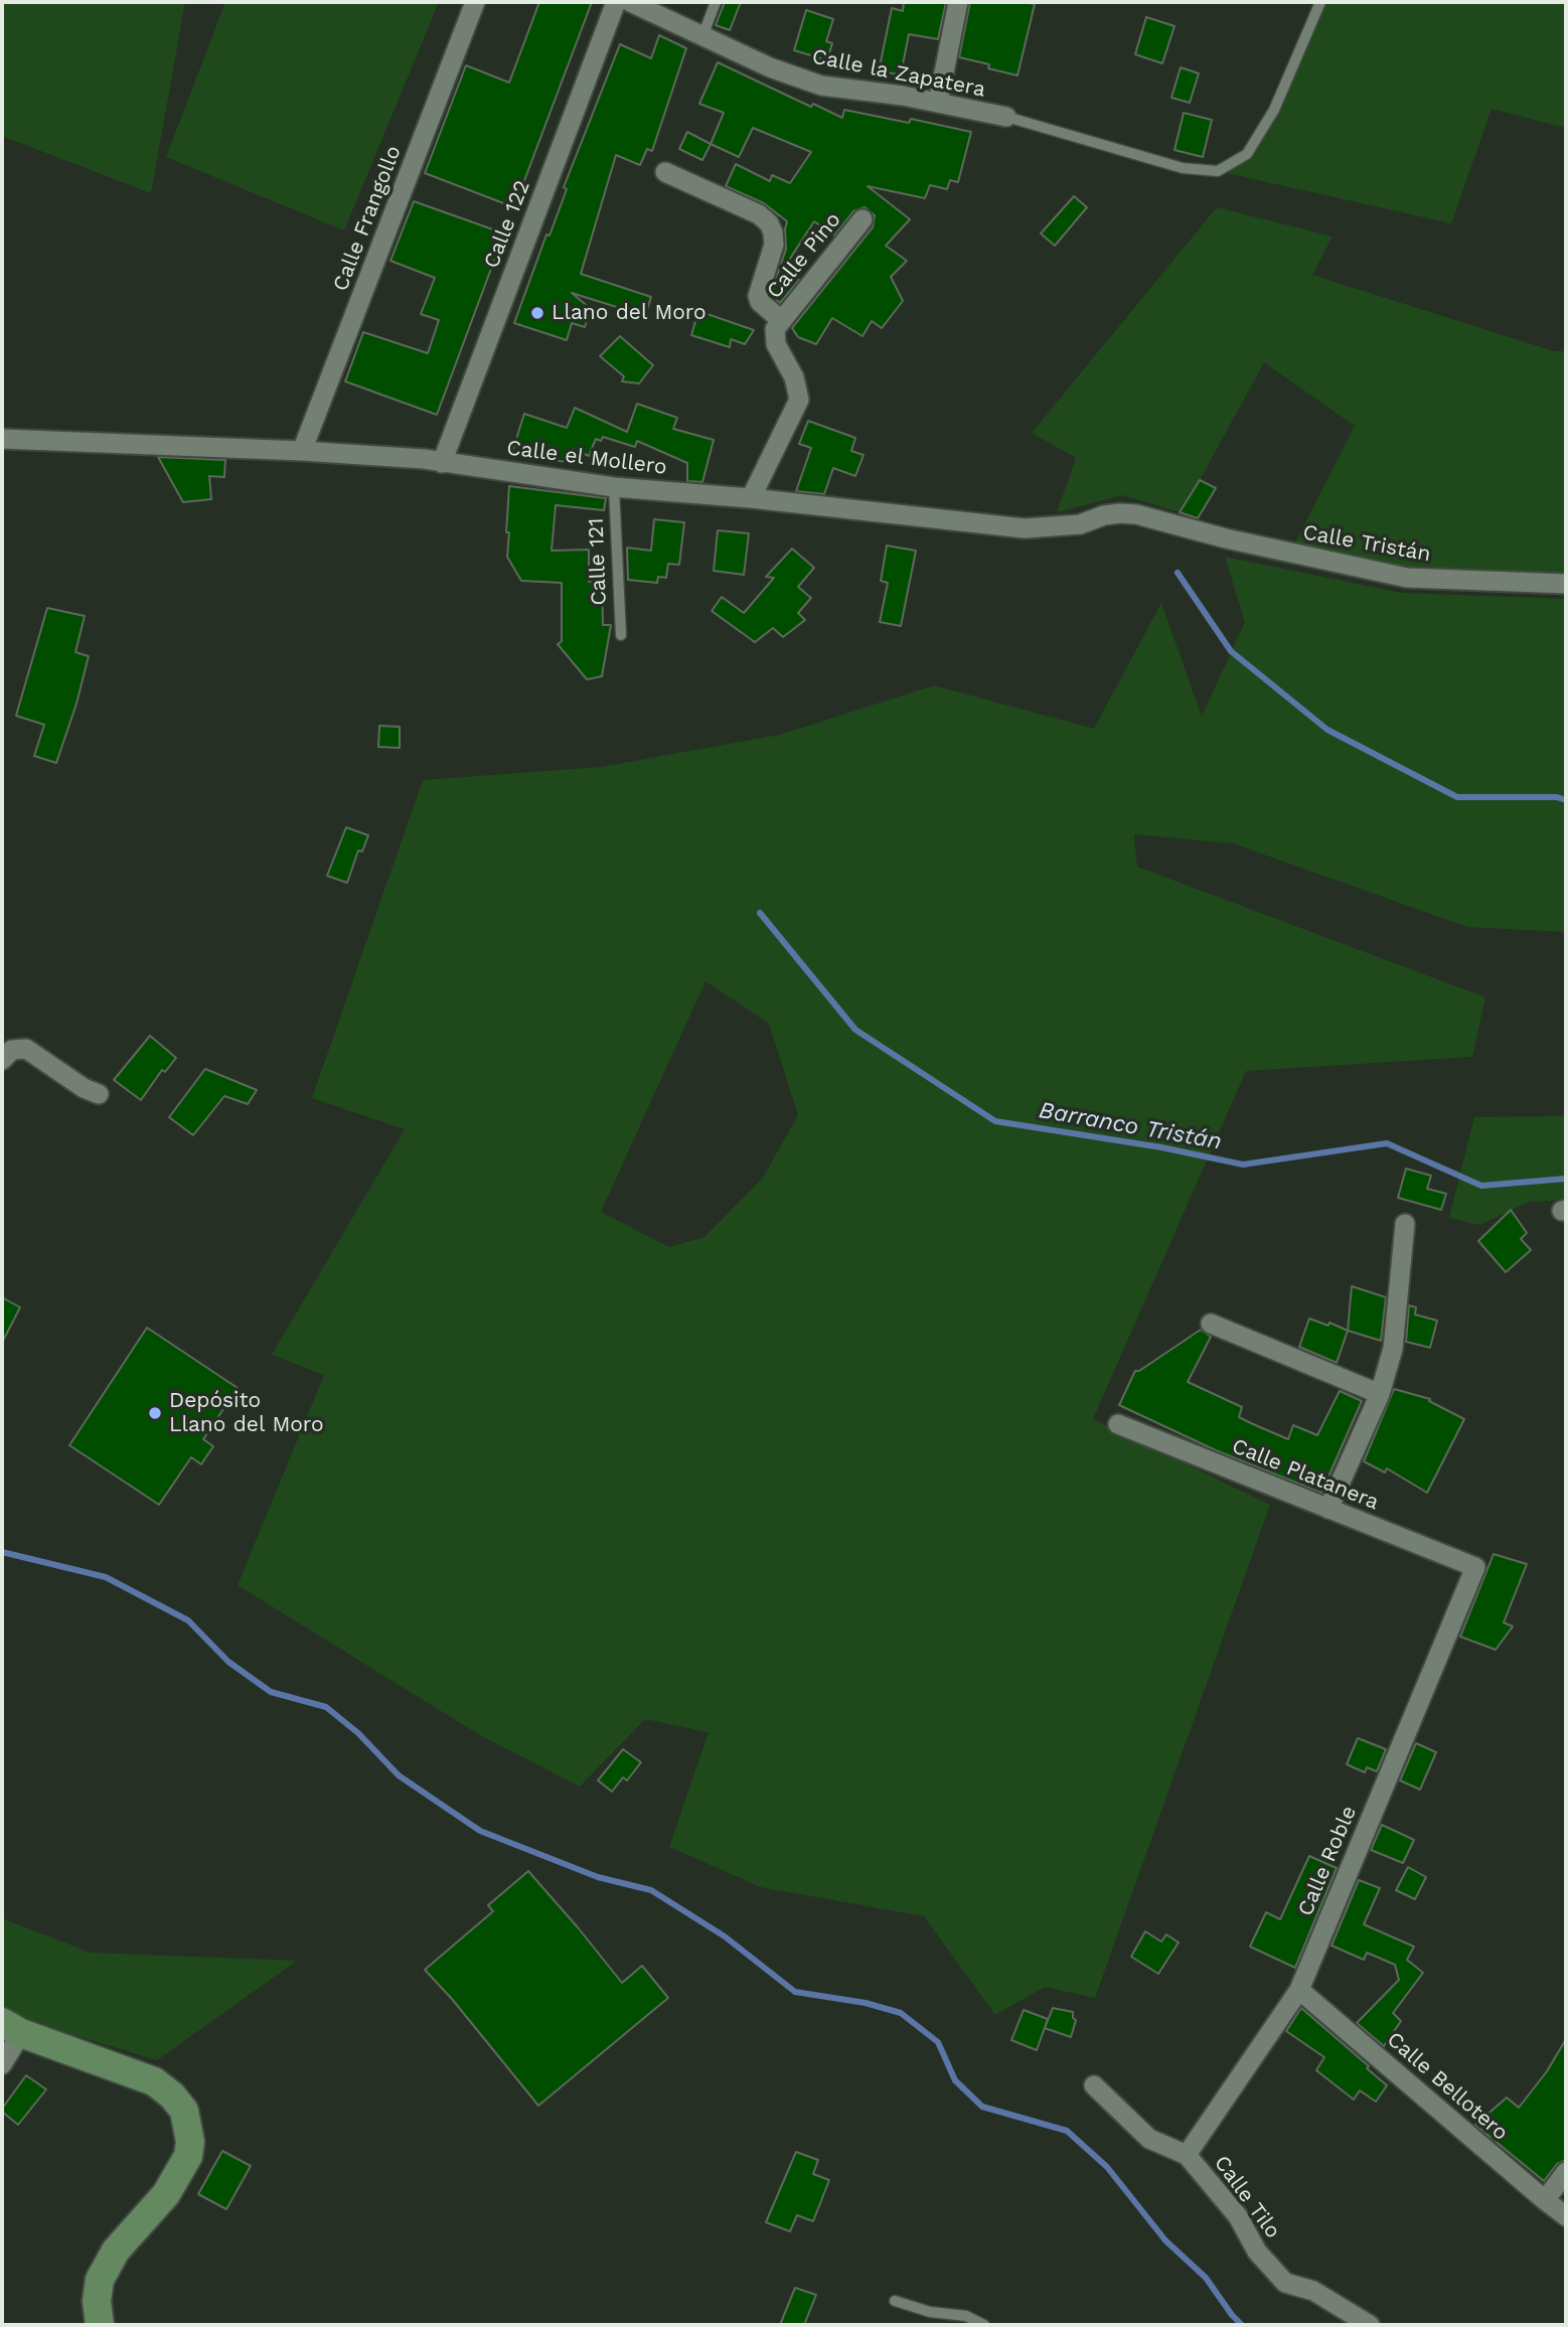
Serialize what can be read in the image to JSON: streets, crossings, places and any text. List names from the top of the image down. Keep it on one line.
{"streets":{"street":["Calle la Zapatera","Calle Frangollo","Calle 122","Calle Pino","Calle el Mollero","Calle Tristán","Calle Platanera","Calle Roble","Calle Bellotero","Calle Tilo"],"lane":["Calle 121"]},"crossings":[["Calle Frangollo","Calle el Mollero"],["Calle 122","Calle el Mollero"],["Calle Pino","Calle el Mollero"],["Calle el Mollero","Calle Tristán"],["Calle el Mollero","Calle 121"],["Calle Platanera","Calle Roble"],["Calle Roble","Calle Bellotero"],["Calle Roble","Calle Tilo"]],"water":["Barranco Tristán"],"places":["Llano del Moro","Depósito Llano del Moro"]}
